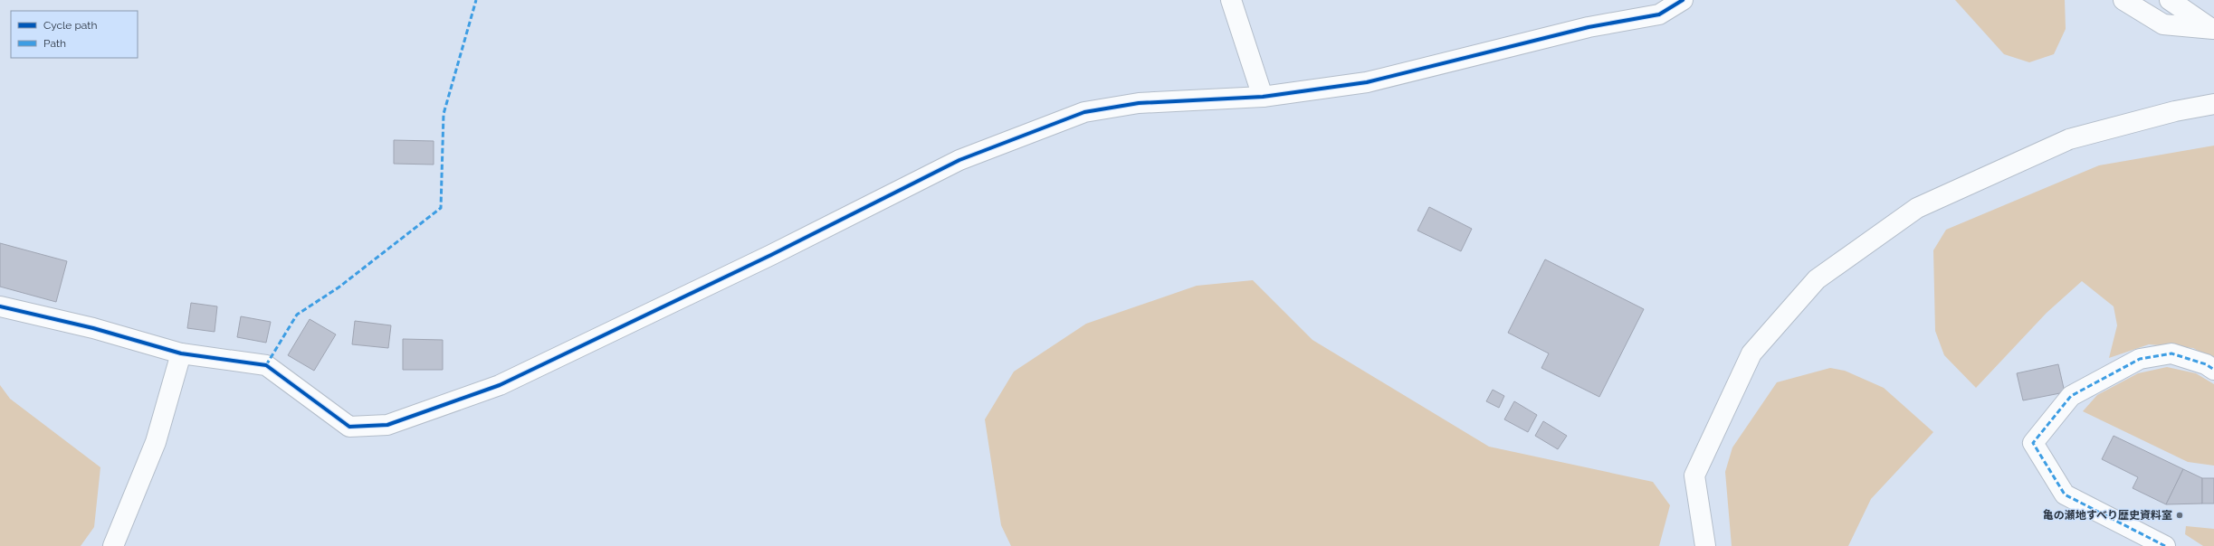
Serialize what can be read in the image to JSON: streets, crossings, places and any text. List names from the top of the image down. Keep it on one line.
{"places":["亀の瀬地すべり歴史資料室"],"legend":["Cycle path","Path"]}
